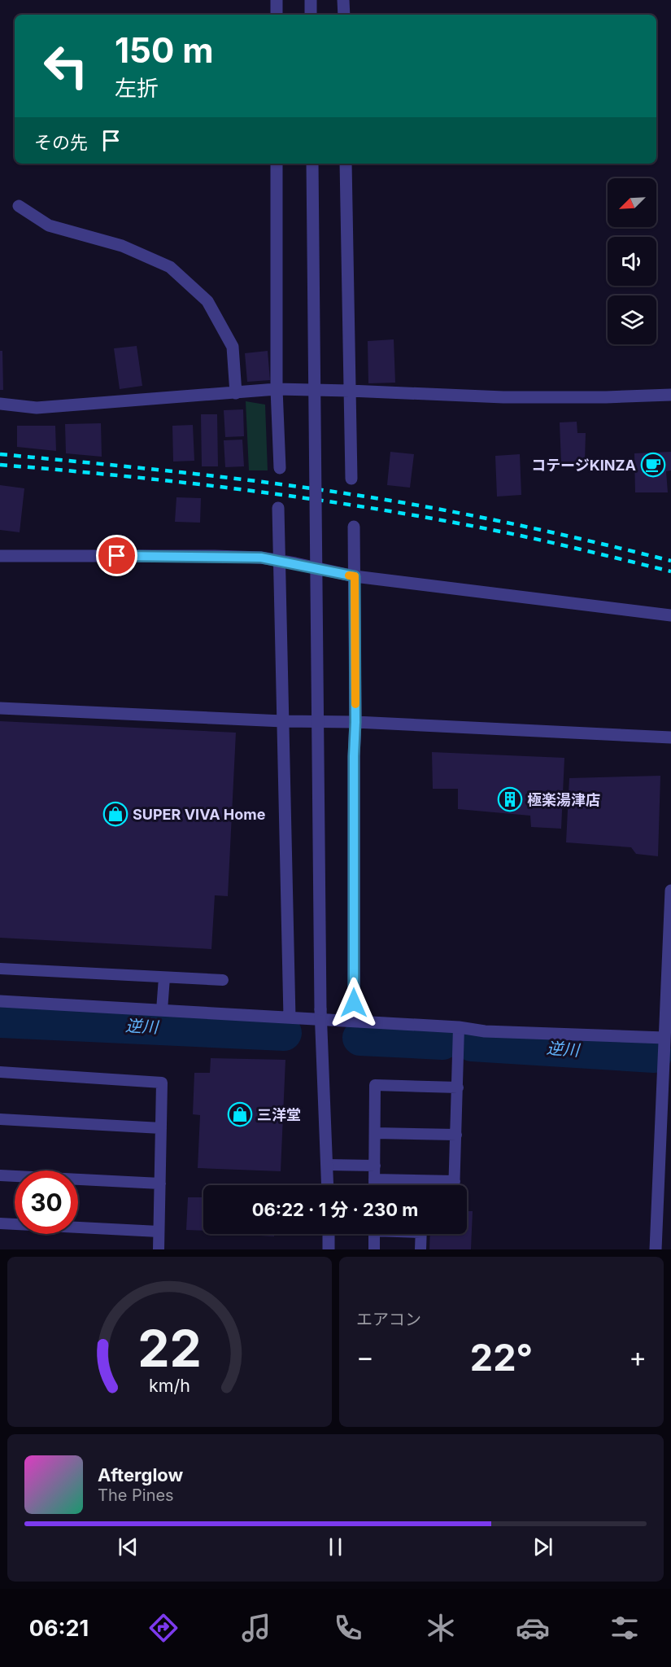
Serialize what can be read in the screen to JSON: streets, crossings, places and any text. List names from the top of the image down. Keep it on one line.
{"water":["逆川"],"places":{"cafe":["コテージKINZA"],"building":["極楽湯津店"],"shop":["SUPER VIVA Home","三洋堂"]},"north":"bottom left","page":{"turn":["150 m","左折"],"then":"その先","limit":"30","trip":"06:22 · 1 分 · 230 m","tile":"エアコン","heat":["−","22°","+"],"song":["Afterglow","The Pines"],"tabs":"06:21","gauge":["22","km/h"]}}
